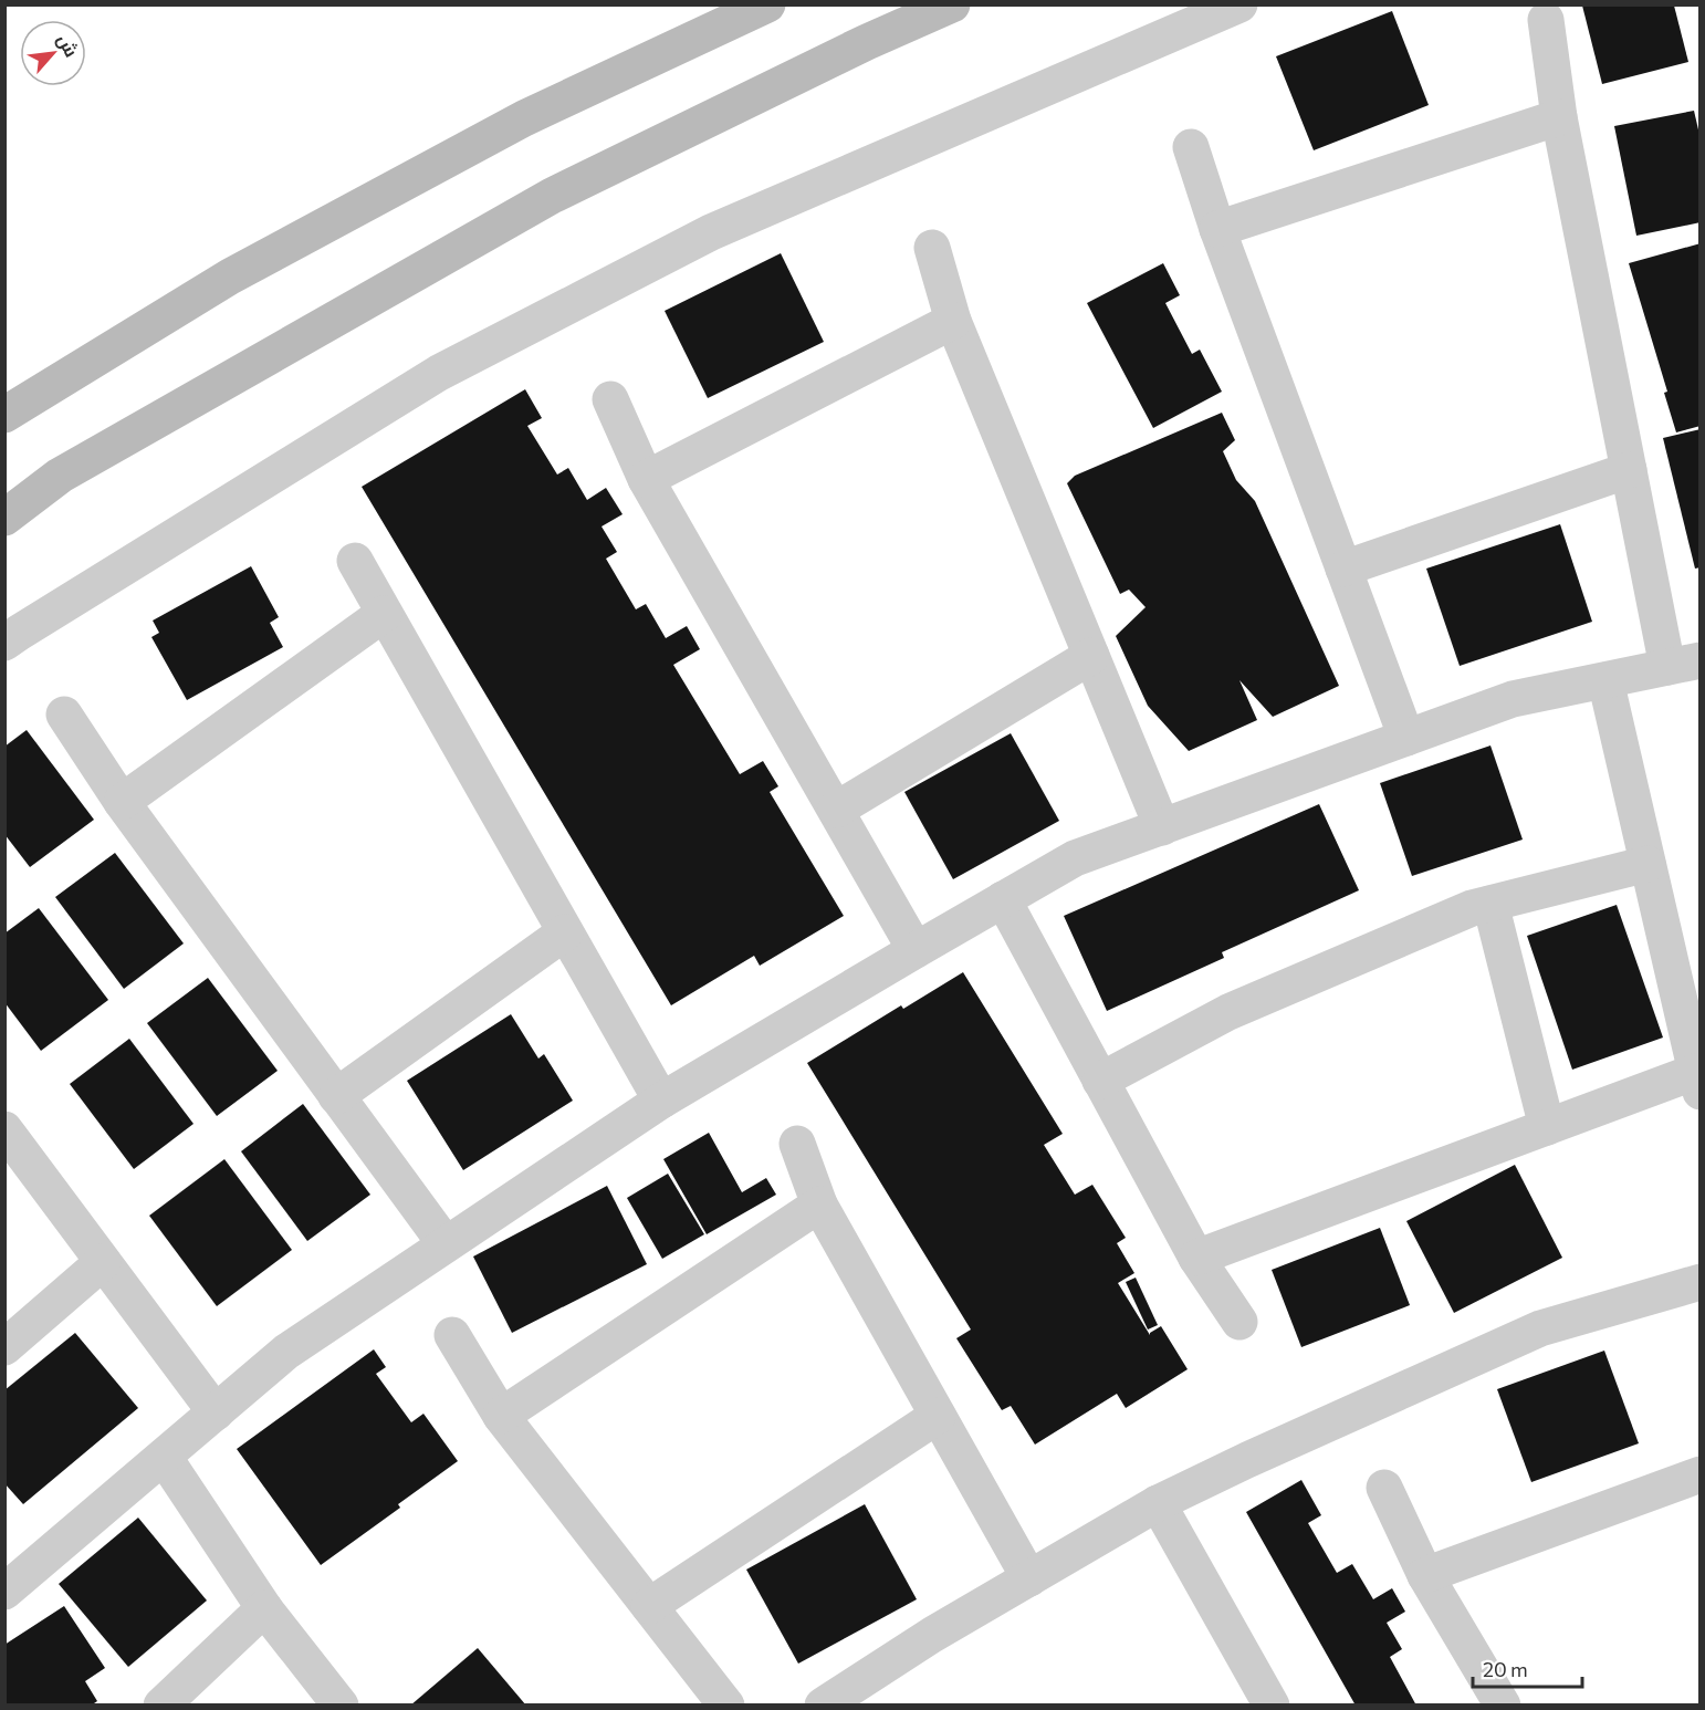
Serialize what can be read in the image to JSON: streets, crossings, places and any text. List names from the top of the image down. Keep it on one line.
{"scale_bar":"20 m","north":"top right"}
